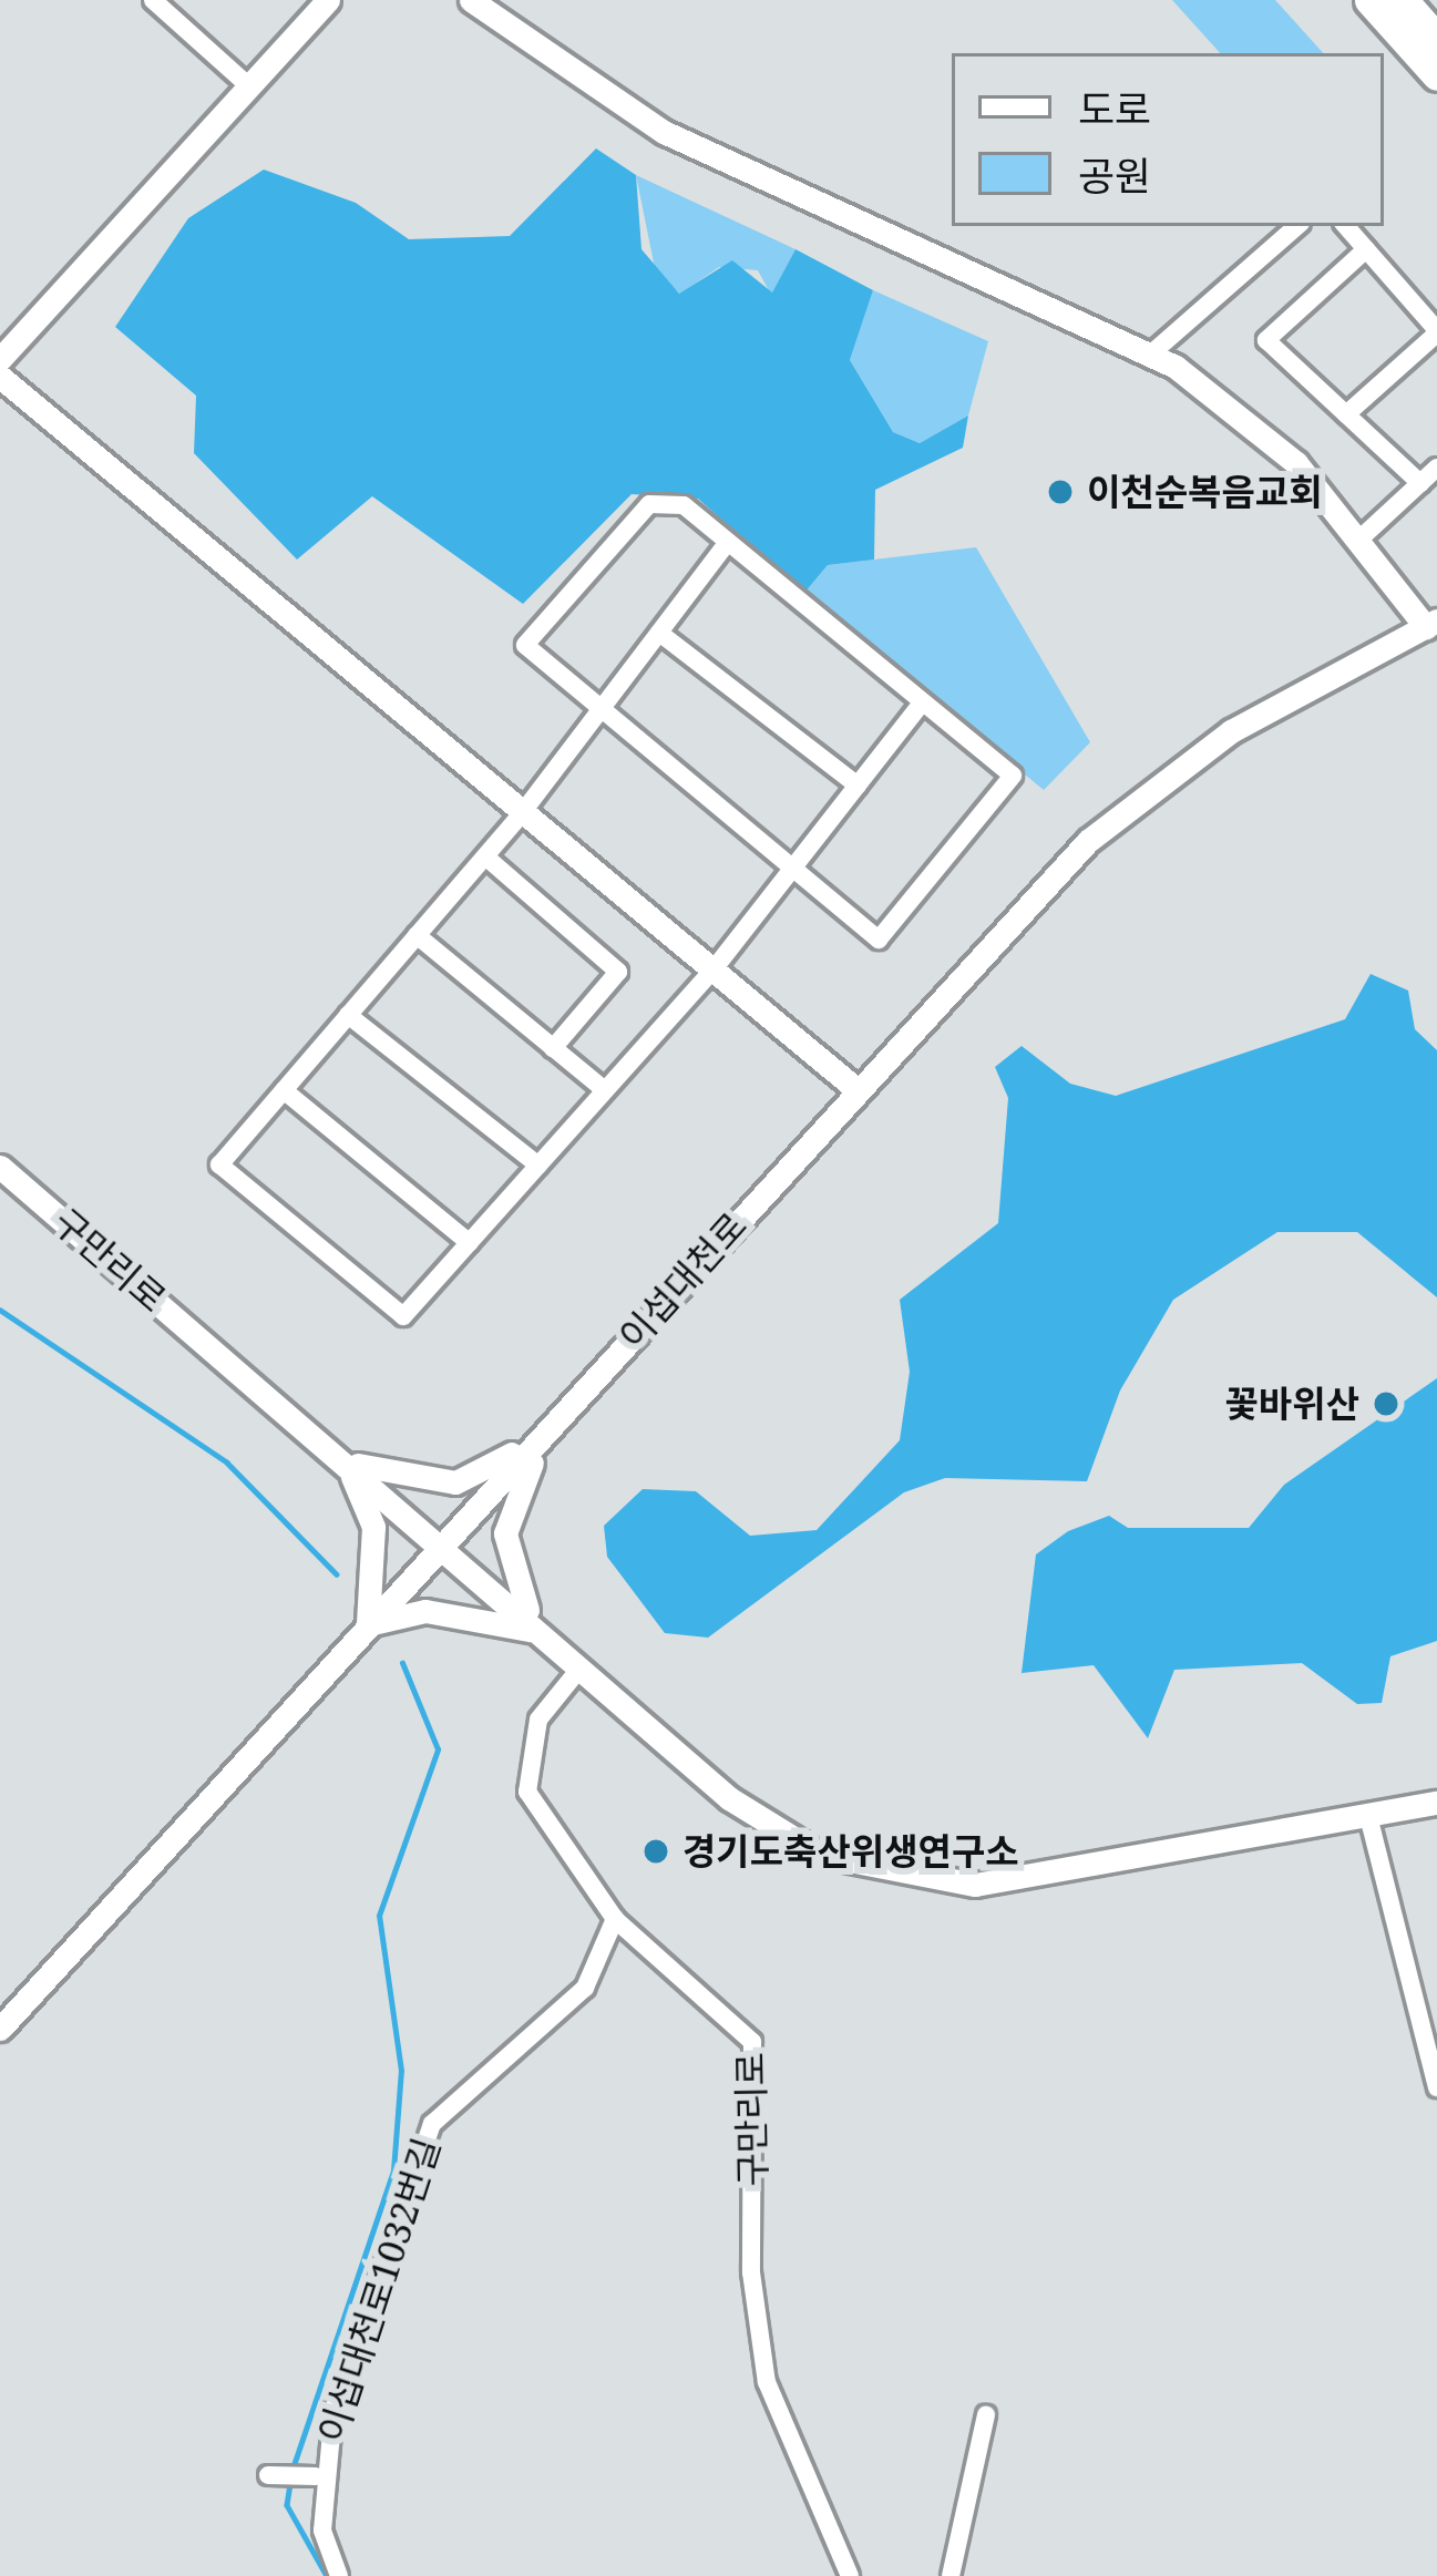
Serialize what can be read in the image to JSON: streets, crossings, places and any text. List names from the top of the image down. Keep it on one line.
{"streets":{"street":["구만리로","이섭대천로","이섭대천로1032번길"]},"crossings":[["구만리로","이섭대천로"],["구만리로","이섭대천로1032번길"]],"places":["이천순복음교회","꽃바위산","경기도축산위생연구소"],"legend":["도로","공원"]}
